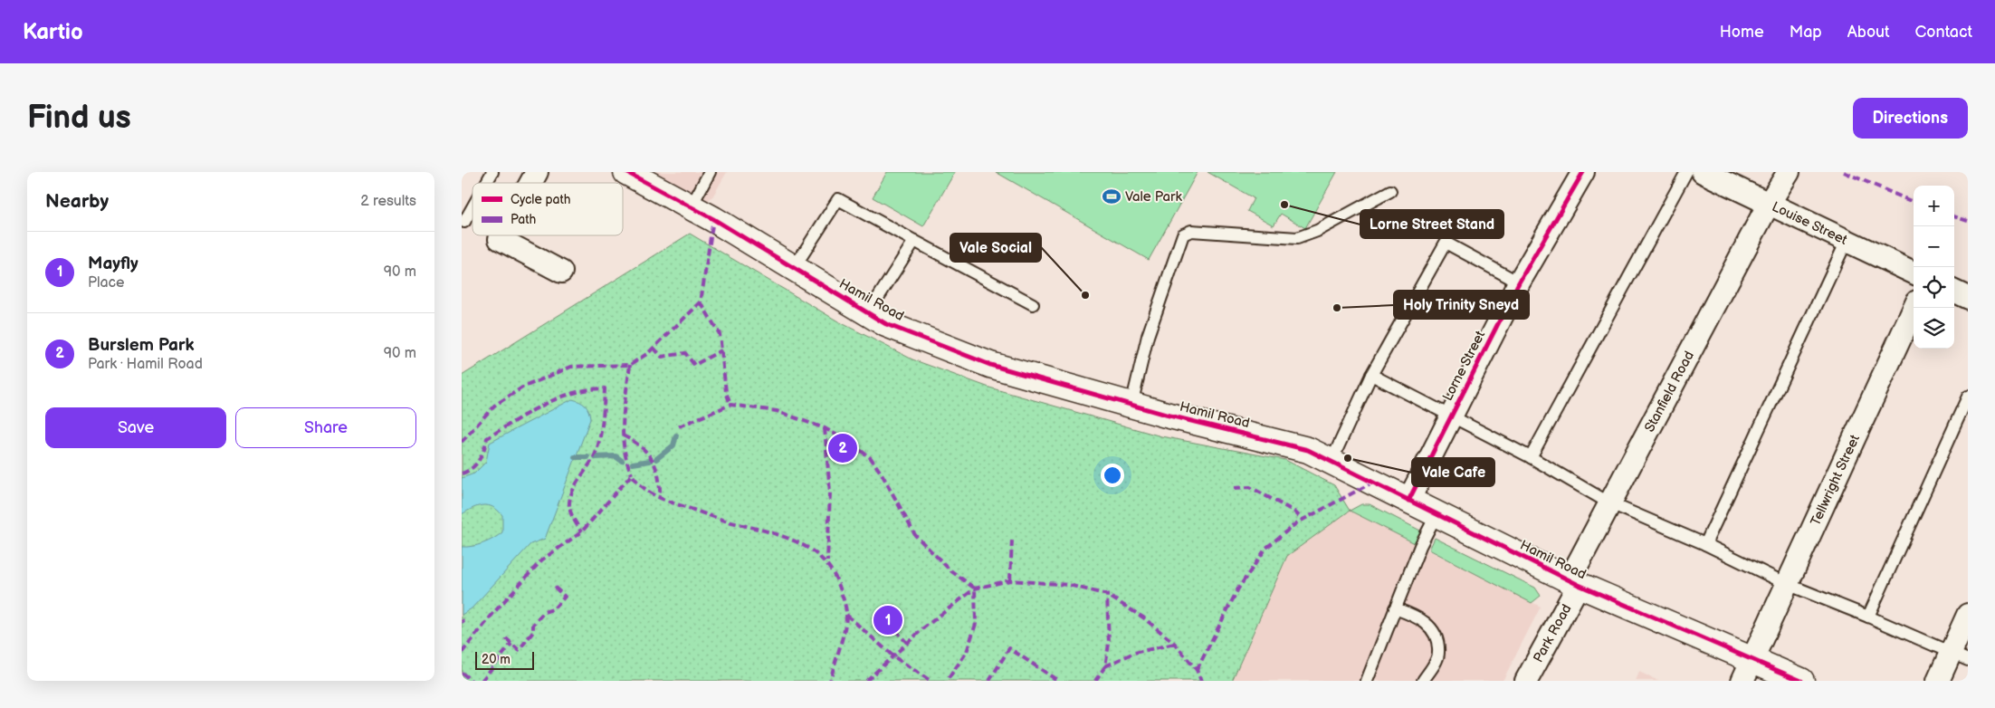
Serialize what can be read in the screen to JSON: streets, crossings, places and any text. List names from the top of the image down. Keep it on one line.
{"streets":{"street":["Louise Street","Hamil Road","Lorne Street","Stanfield Road","Tellwright Street","Park Road"]},"crossings":[["Louise Street","Stanfield Road"],["Hamil Road","Lorne Street"],["Hamil Road","Stanfield Road"],["Hamil Road","Tellwright Street"],["Hamil Road","Park Road"],["Stanfield Road","Park Road"]],"places":{"sports":["Vale Park"],"other":["Lorne Street Stand","Vale Social","Holy Trinity Sneyd","Vale Cafe"]},"legend":["Cycle path","Path"],"scale_bar":"20 m","page":{"header":"Kartio","nav":["Home","Map","About","Contact"],"buttons":["Directions",["Save","Share"]],"title":"Find us","heading":["Nearby","2 results"],"map_buttons":["+","−"],"list":[{"mark":"1","name":"Mayfly","note":"Place","value":"90 m"},{"mark":"2","name":"Burslem Park","note":"Park · Hamil Road","value":"90 m"}],"pins":["2","1"],"scale":"20 m"}}
